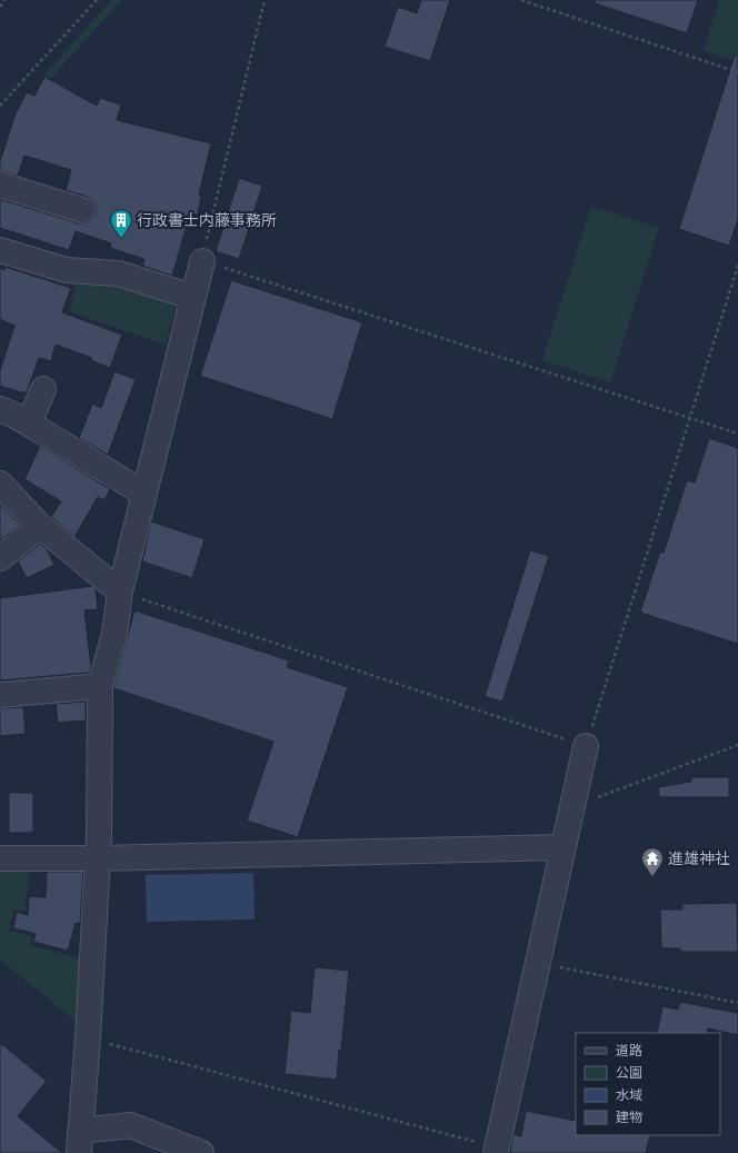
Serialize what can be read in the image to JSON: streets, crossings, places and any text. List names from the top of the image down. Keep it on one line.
{"places":{"building":["行政書士内藤事務所"],"temple":["進雄神社"]},"legend":["道路","公園","水域","建物"]}
